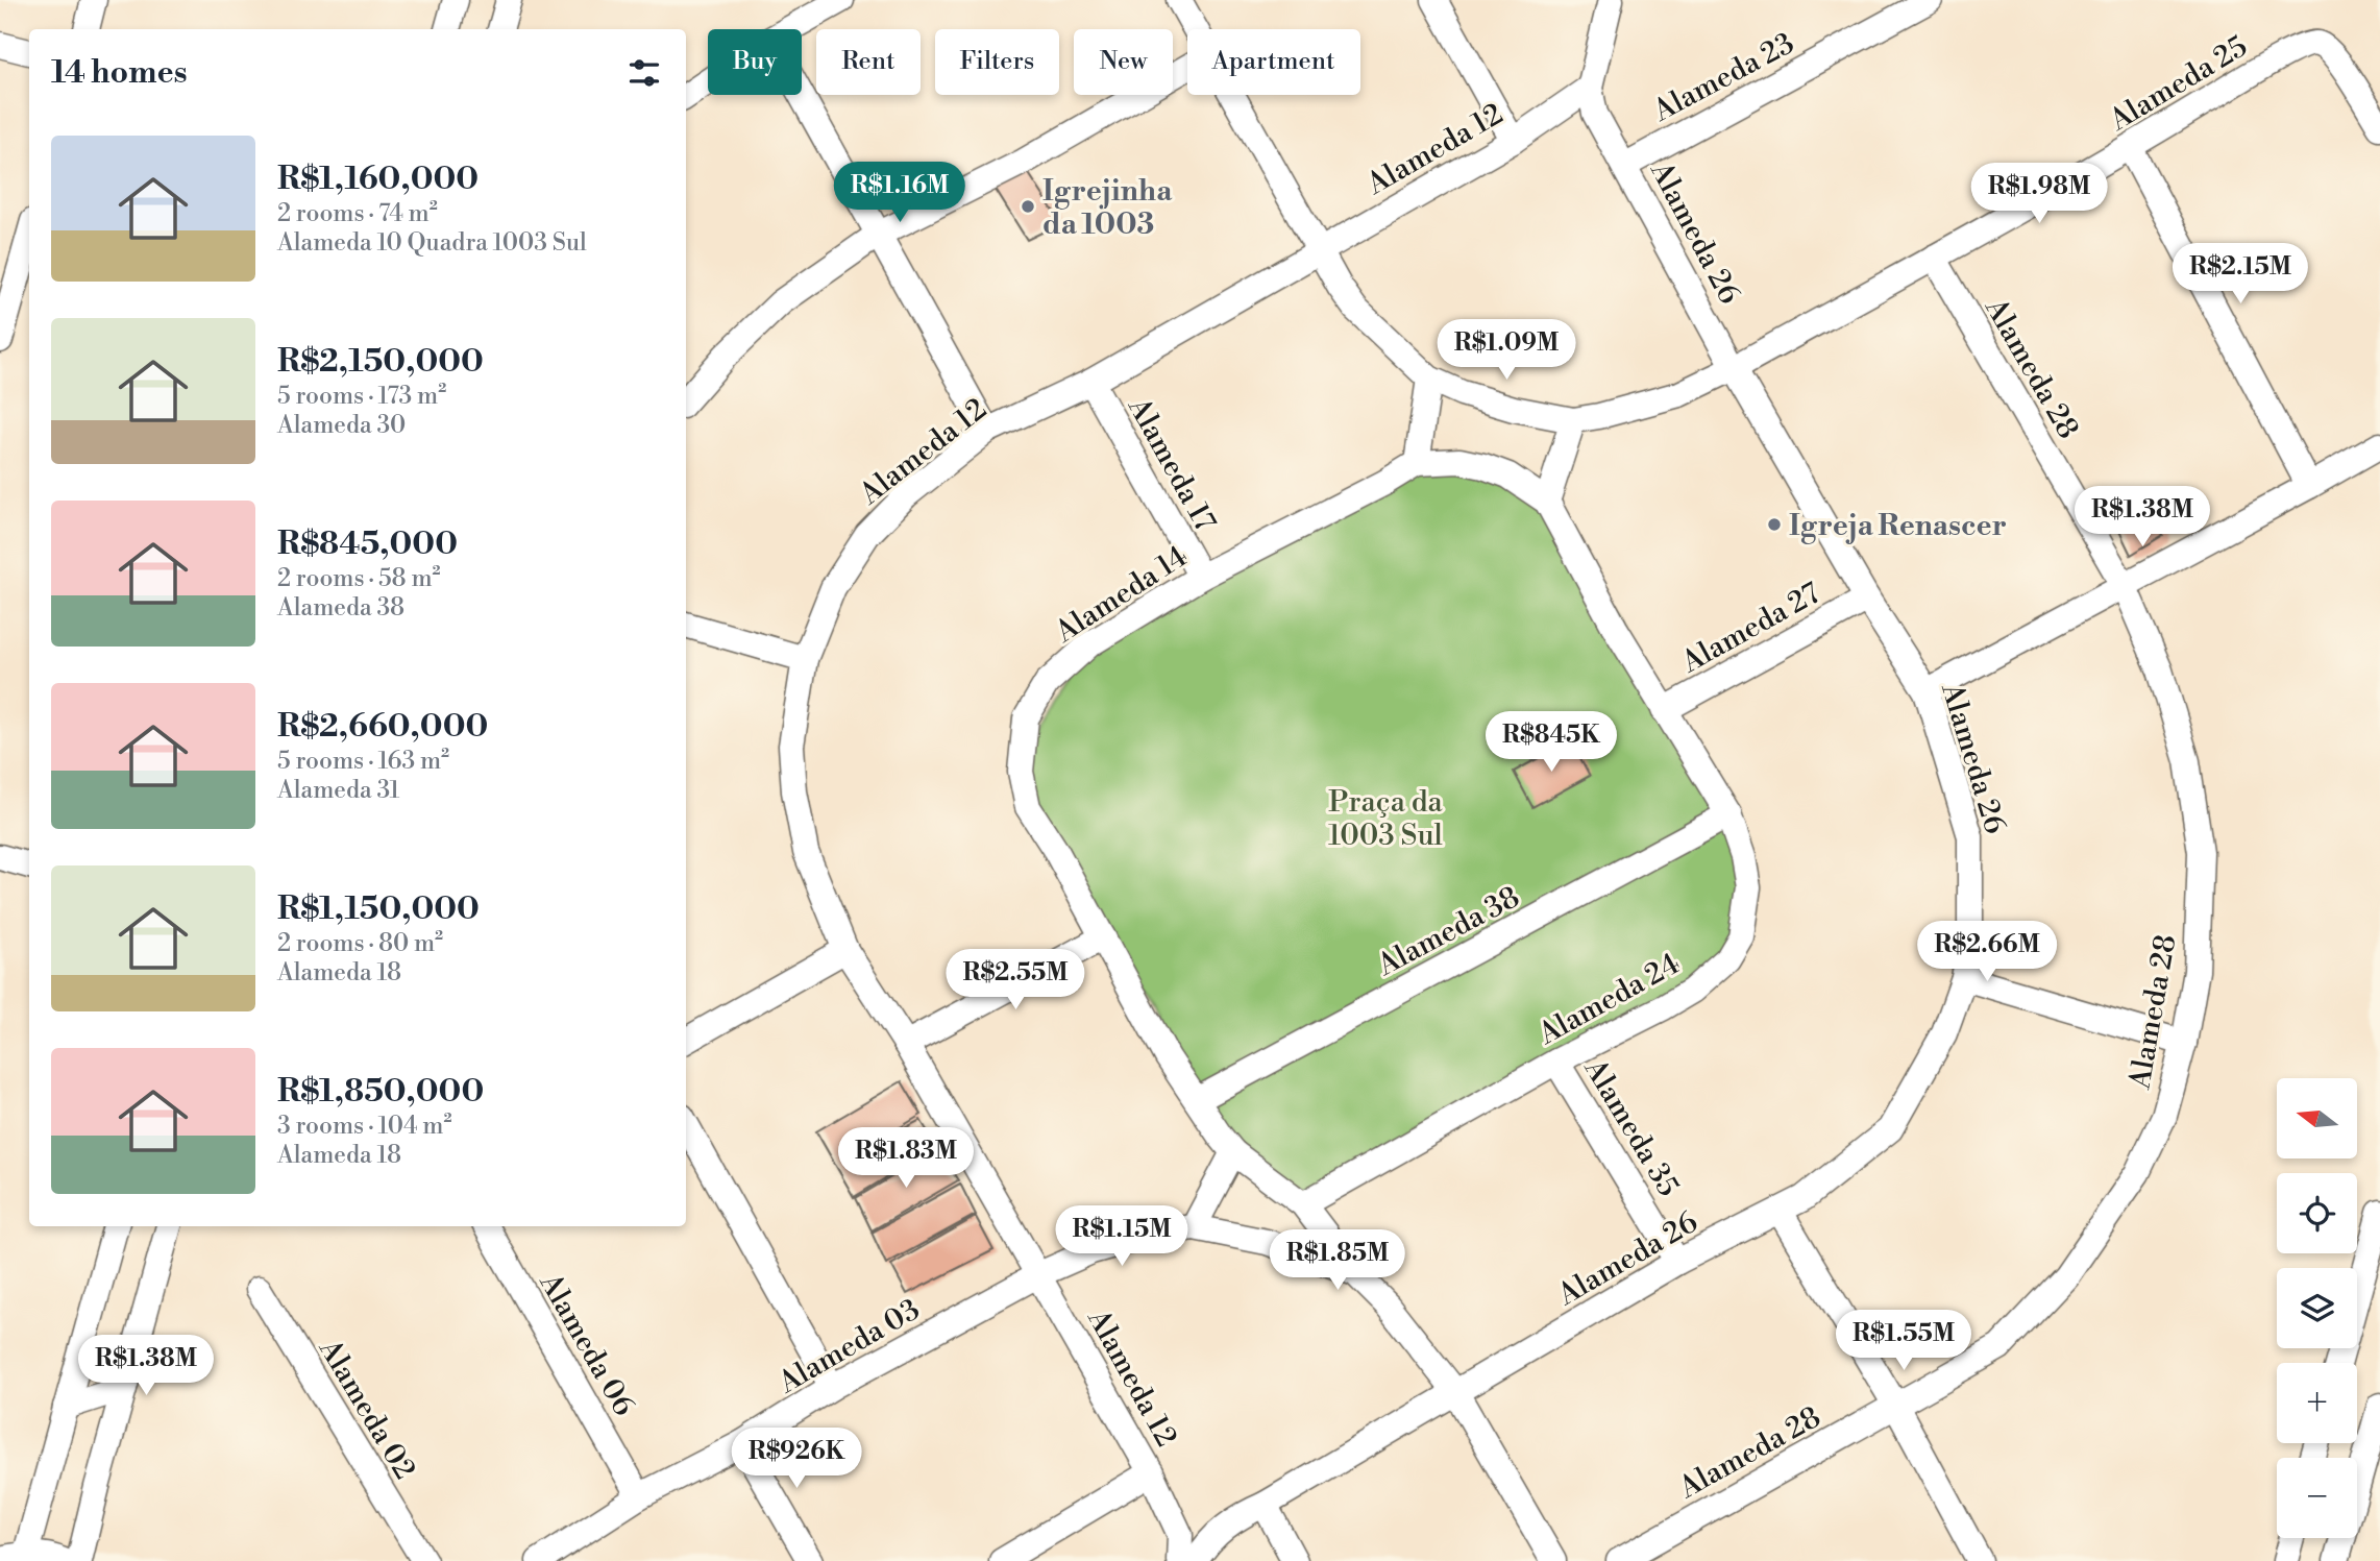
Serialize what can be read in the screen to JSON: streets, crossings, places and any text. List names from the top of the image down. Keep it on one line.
{"streets":{"street":["Alameda 23","Alameda 25","Alameda 12","Alameda 26","Alameda 28","Alameda 17","Alameda 14","Alameda 27","Alameda 38","Alameda 24","Alameda 35","Alameda 06","Alameda 03","Alameda 02"]},"crossings":[["Alameda 23","Alameda 26"],["Alameda 25","Alameda 26"],["Alameda 25","Alameda 28"],["Alameda 12","Alameda 26"],["Alameda 12","Alameda 17"],["Alameda 12","Alameda 03"],["Alameda 26","Alameda 27"],["Alameda 26","Alameda 35"],["Alameda 17","Alameda 14"],["Alameda 14","Alameda 38"],["Alameda 14","Alameda 24"],["Alameda 27","Alameda 24"],["Alameda 38","Alameda 24"],["Alameda 24","Alameda 35"],["Alameda 06","Alameda 03"]],"parks":["Praça da 1003 Sul"],"places":["Igrejinha da 1003","Igreja Renascer"],"north":"left","page":{"chip":["Buy","Rent","Filters","New","Apartment"],"heading":"14 homes","list":[{"name":"R$1,160,000","note":"2 rooms · 74 m² · Alameda 10 Quadra 1003 Sul"},{"name":"R$2,150,000","note":"5 rooms · 173 m² · Alameda 30"},{"name":"R$845,000","note":"2 rooms · 58 m² · Alameda 38"},{"name":"R$2,660,000","note":"5 rooms · 163 m² · Alameda 31"},{"name":"R$1,150,000","note":"2 rooms · 80 m² · Alameda 18"},{"name":"R$1,850,000","note":"3 rooms · 104 m² · Alameda 18"}],"price":["R$1.16M","R$1.98M","R$2.15M","R$1.09M","R$1.38M","R$845K","R$2.66M","R$2.55M","R$1.83M","R$1.15M","R$1.85M","R$1.55M","R$1.38M","R$926K"],"map_buttons":["+","−"]}}
